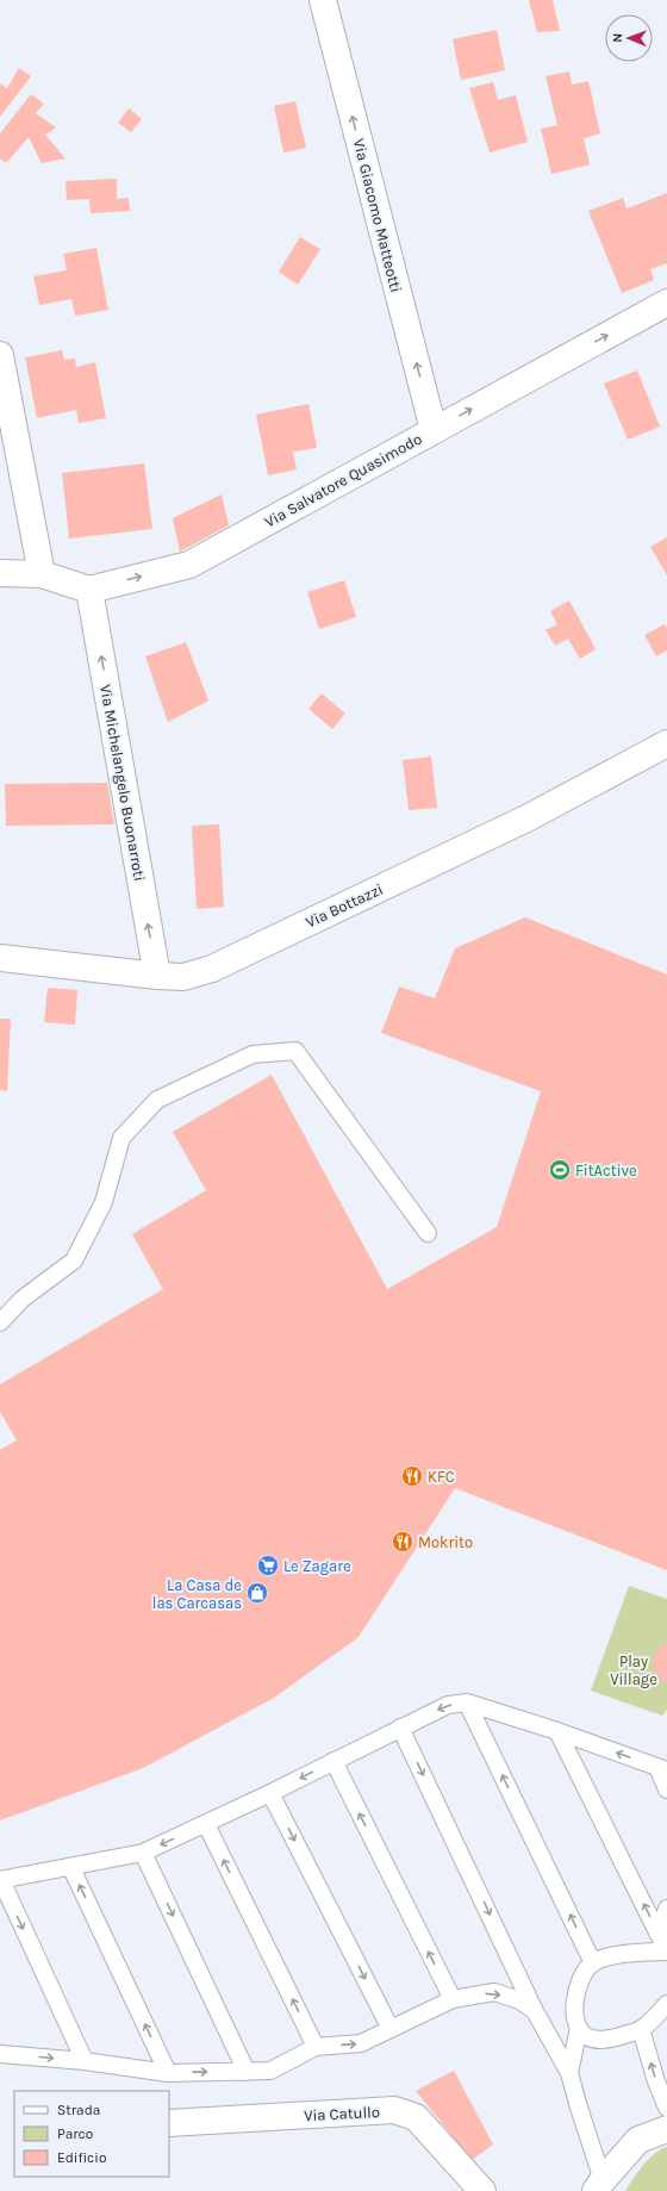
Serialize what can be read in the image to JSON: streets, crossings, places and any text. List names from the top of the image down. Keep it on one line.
{"streets":{"street":["Via Giacomo Matteotti","Via Salvatore Quasimodo","Via Michelangelo Buonarroti","Via Bottazzi","Via Catullo"]},"crossings":[["Via Giacomo Matteotti","Via Salvatore Quasimodo"],["Via Salvatore Quasimodo","Via Michelangelo Buonarroti"],["Via Michelangelo Buonarroti","Via Bottazzi"]],"one_way":["Via Giacomo Matteotti","Via Salvatore Quasimodo","Via Michelangelo Buonarroti"],"parks":["Play Village"],"places":{"sports":["FitActive"],"restaurant":["KFC","Mokrito"],"supermarket":["Le Zagare"],"shop":["La Casa de las Carcasas"]},"legend":["Strada","Parco","Edificio"],"north":"left"}
